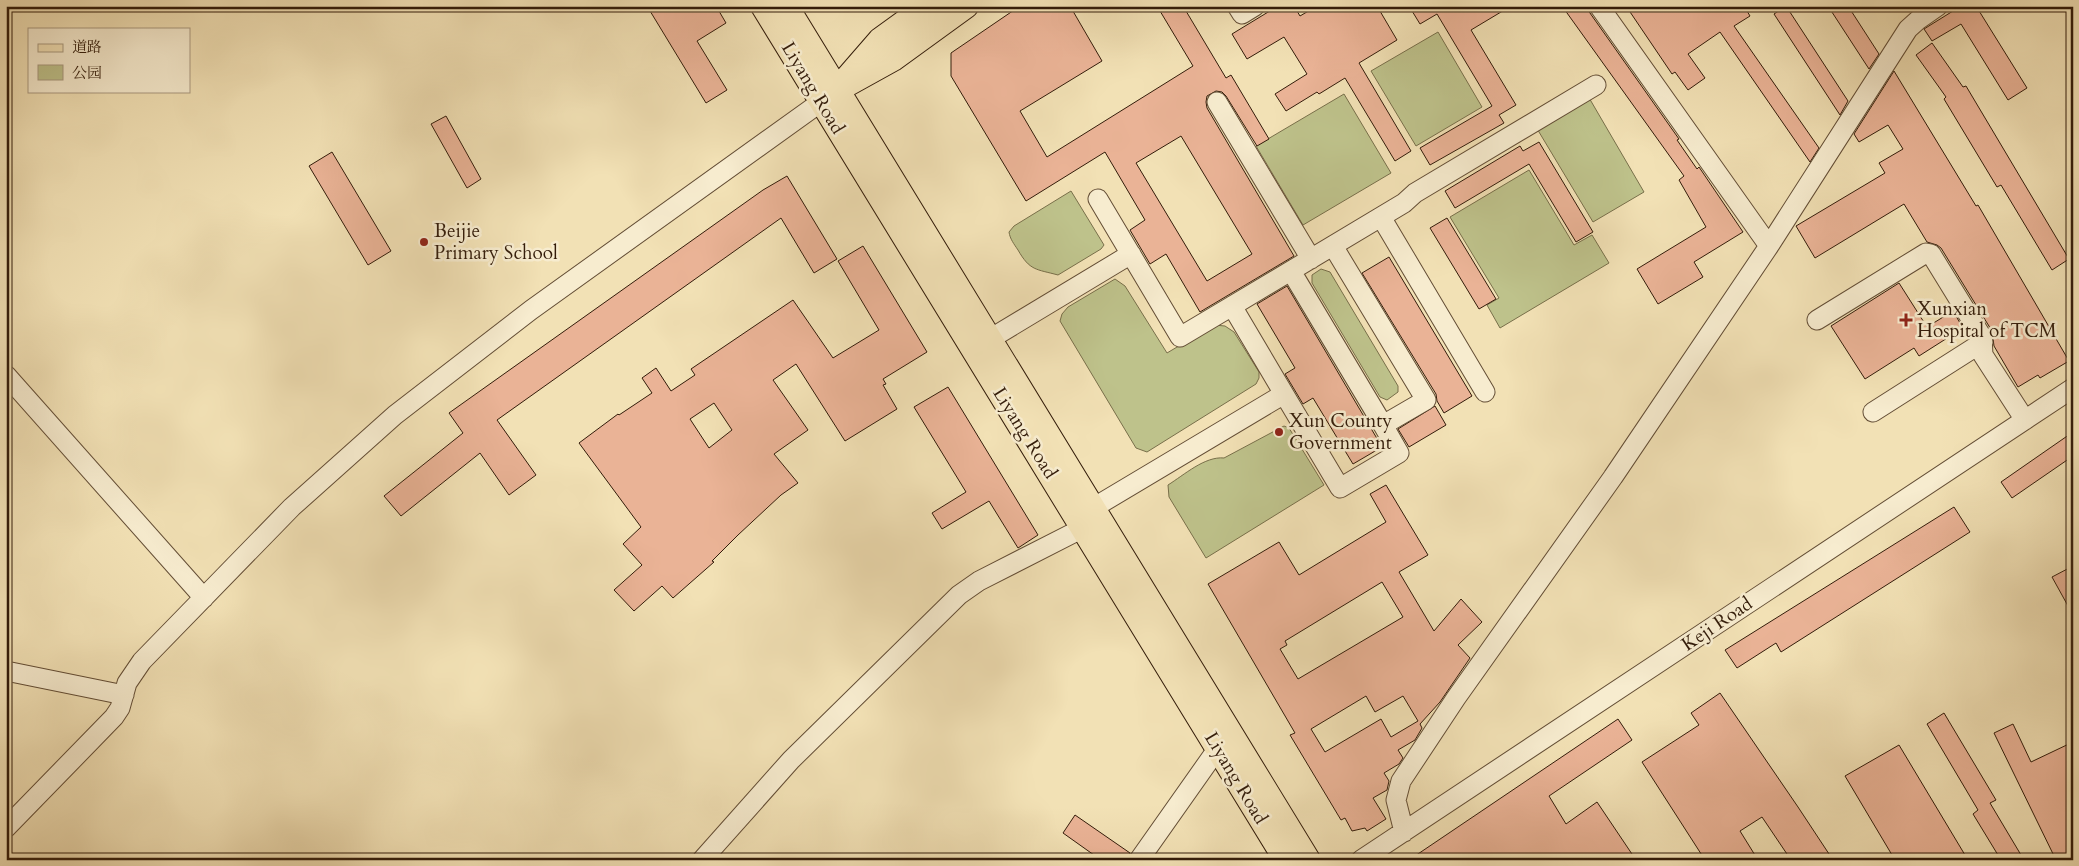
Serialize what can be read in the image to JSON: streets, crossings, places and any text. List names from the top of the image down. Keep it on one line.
{"streets":{"main road":["Liyang Road"],"street":["Keji Road"]},"places":{"other":["Beijie Primary School","Xun County Government"],"health":["Xunxian Hospital of TCM"]},"legend":["道路","公园"]}
